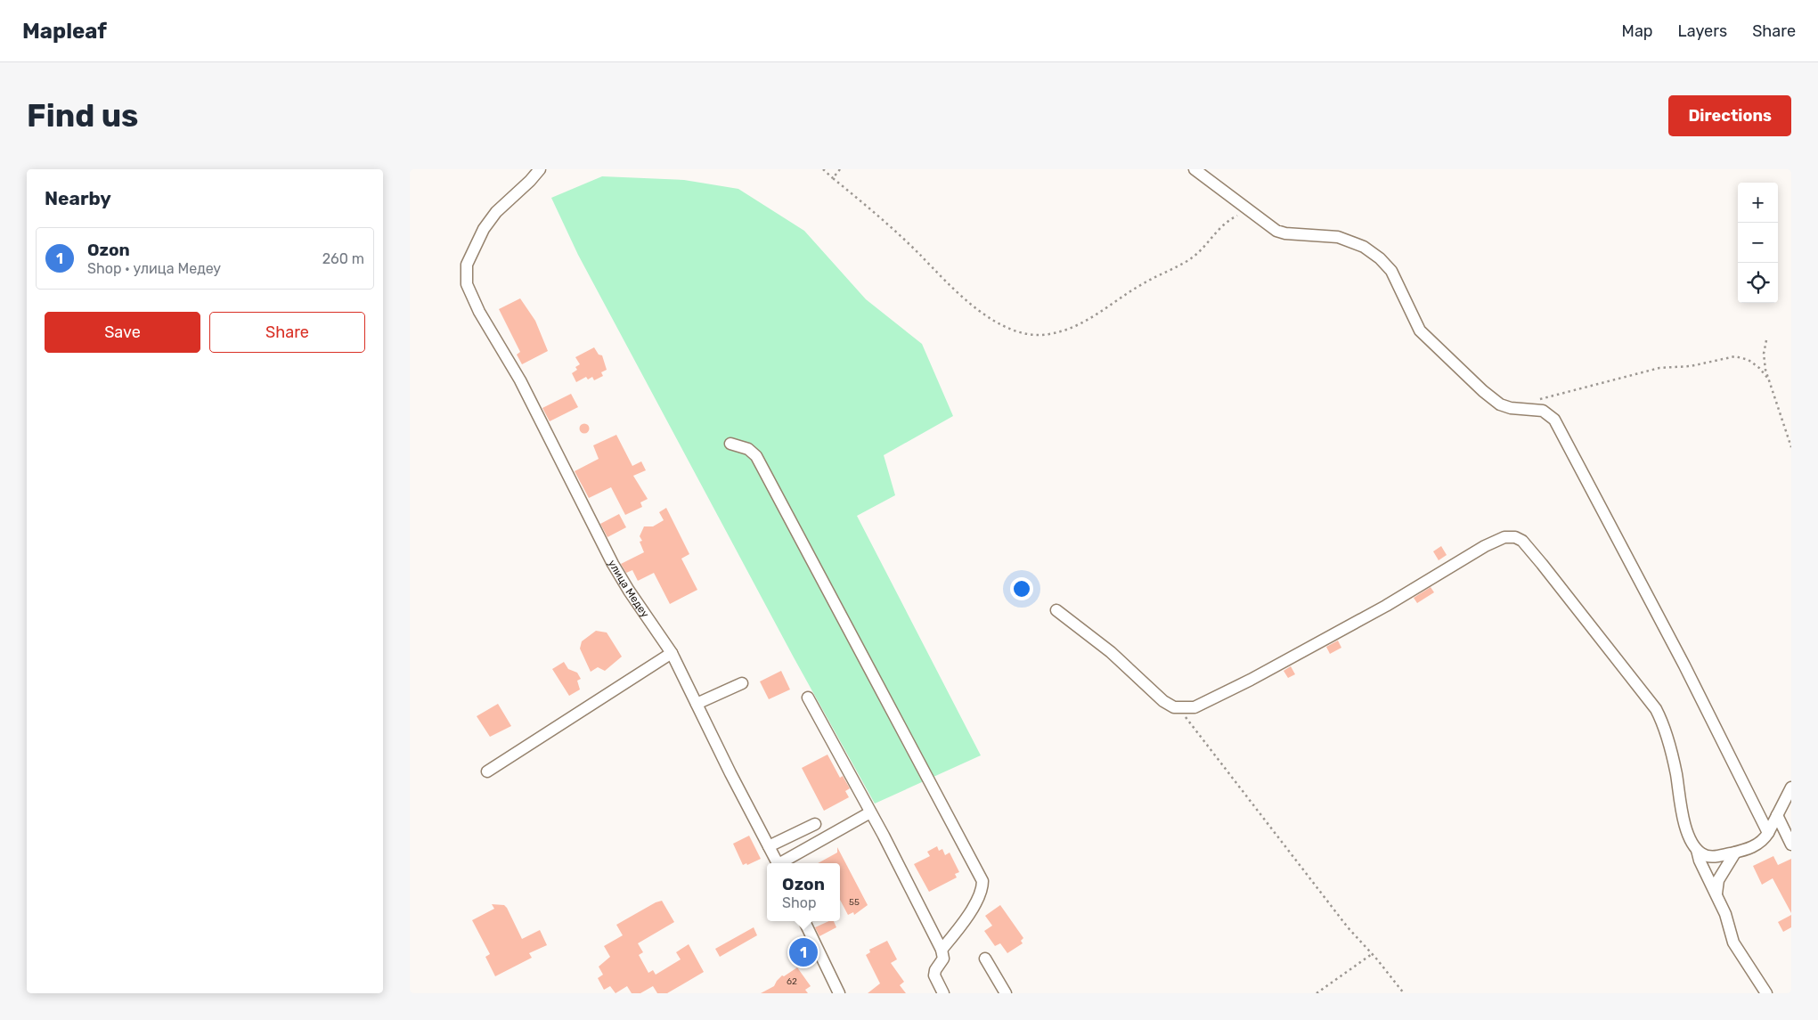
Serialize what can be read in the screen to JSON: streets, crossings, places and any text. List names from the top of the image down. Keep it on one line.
{"streets":{"street":["улица Медеу"]},"house_numbers":["55","62"],"page":{"header":"Mapleaf","nav":["Map","Layers","Share"],"buttons":["Directions",["Save","Share"]],"title":"Find us","heading":"Nearby","map_buttons":["+","−"],"list":[{"mark":"1","name":"Ozon","note":"Shop · улица Медеу","value":"260 m"}],"popup":["Ozon","Shop"],"pins":"1"}}
